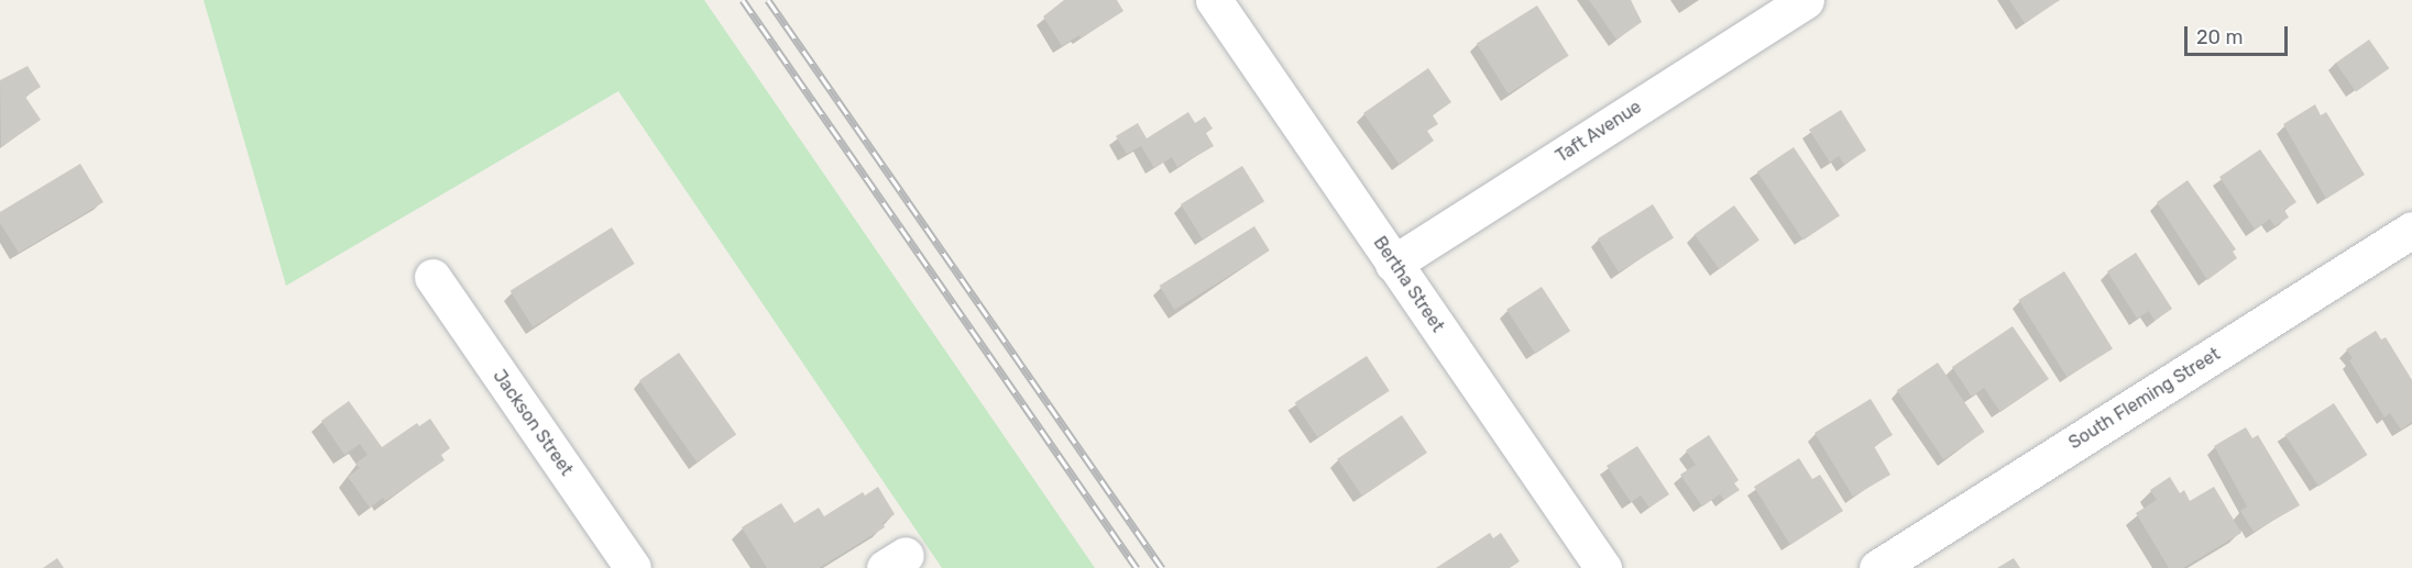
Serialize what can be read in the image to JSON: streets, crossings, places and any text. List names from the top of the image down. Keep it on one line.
{"streets":{"street":["Taft Avenue","Bertha Street","South Fleming Street","Jackson Street"]},"crossings":[["Taft Avenue","Bertha Street"]],"scale_bar":"20 m"}
